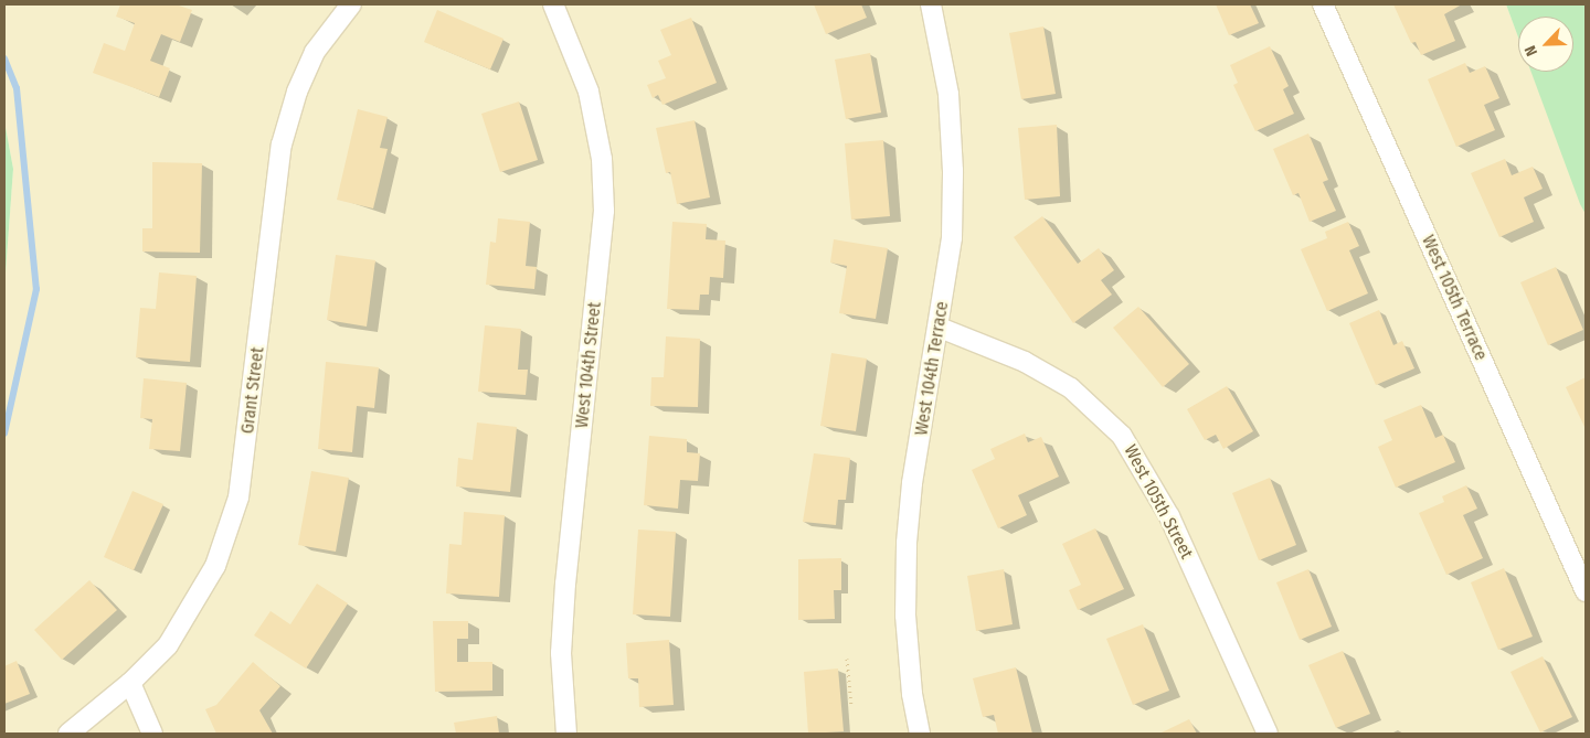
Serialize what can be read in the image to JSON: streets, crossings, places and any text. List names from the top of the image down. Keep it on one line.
{"streets":{"street":["West 105th Terrace","West 104th Street","West 104th Terrace","Grant Street","West 105th Street"]},"crossings":[["West 104th Terrace","West 105th Street"]],"north":"bottom left"}
